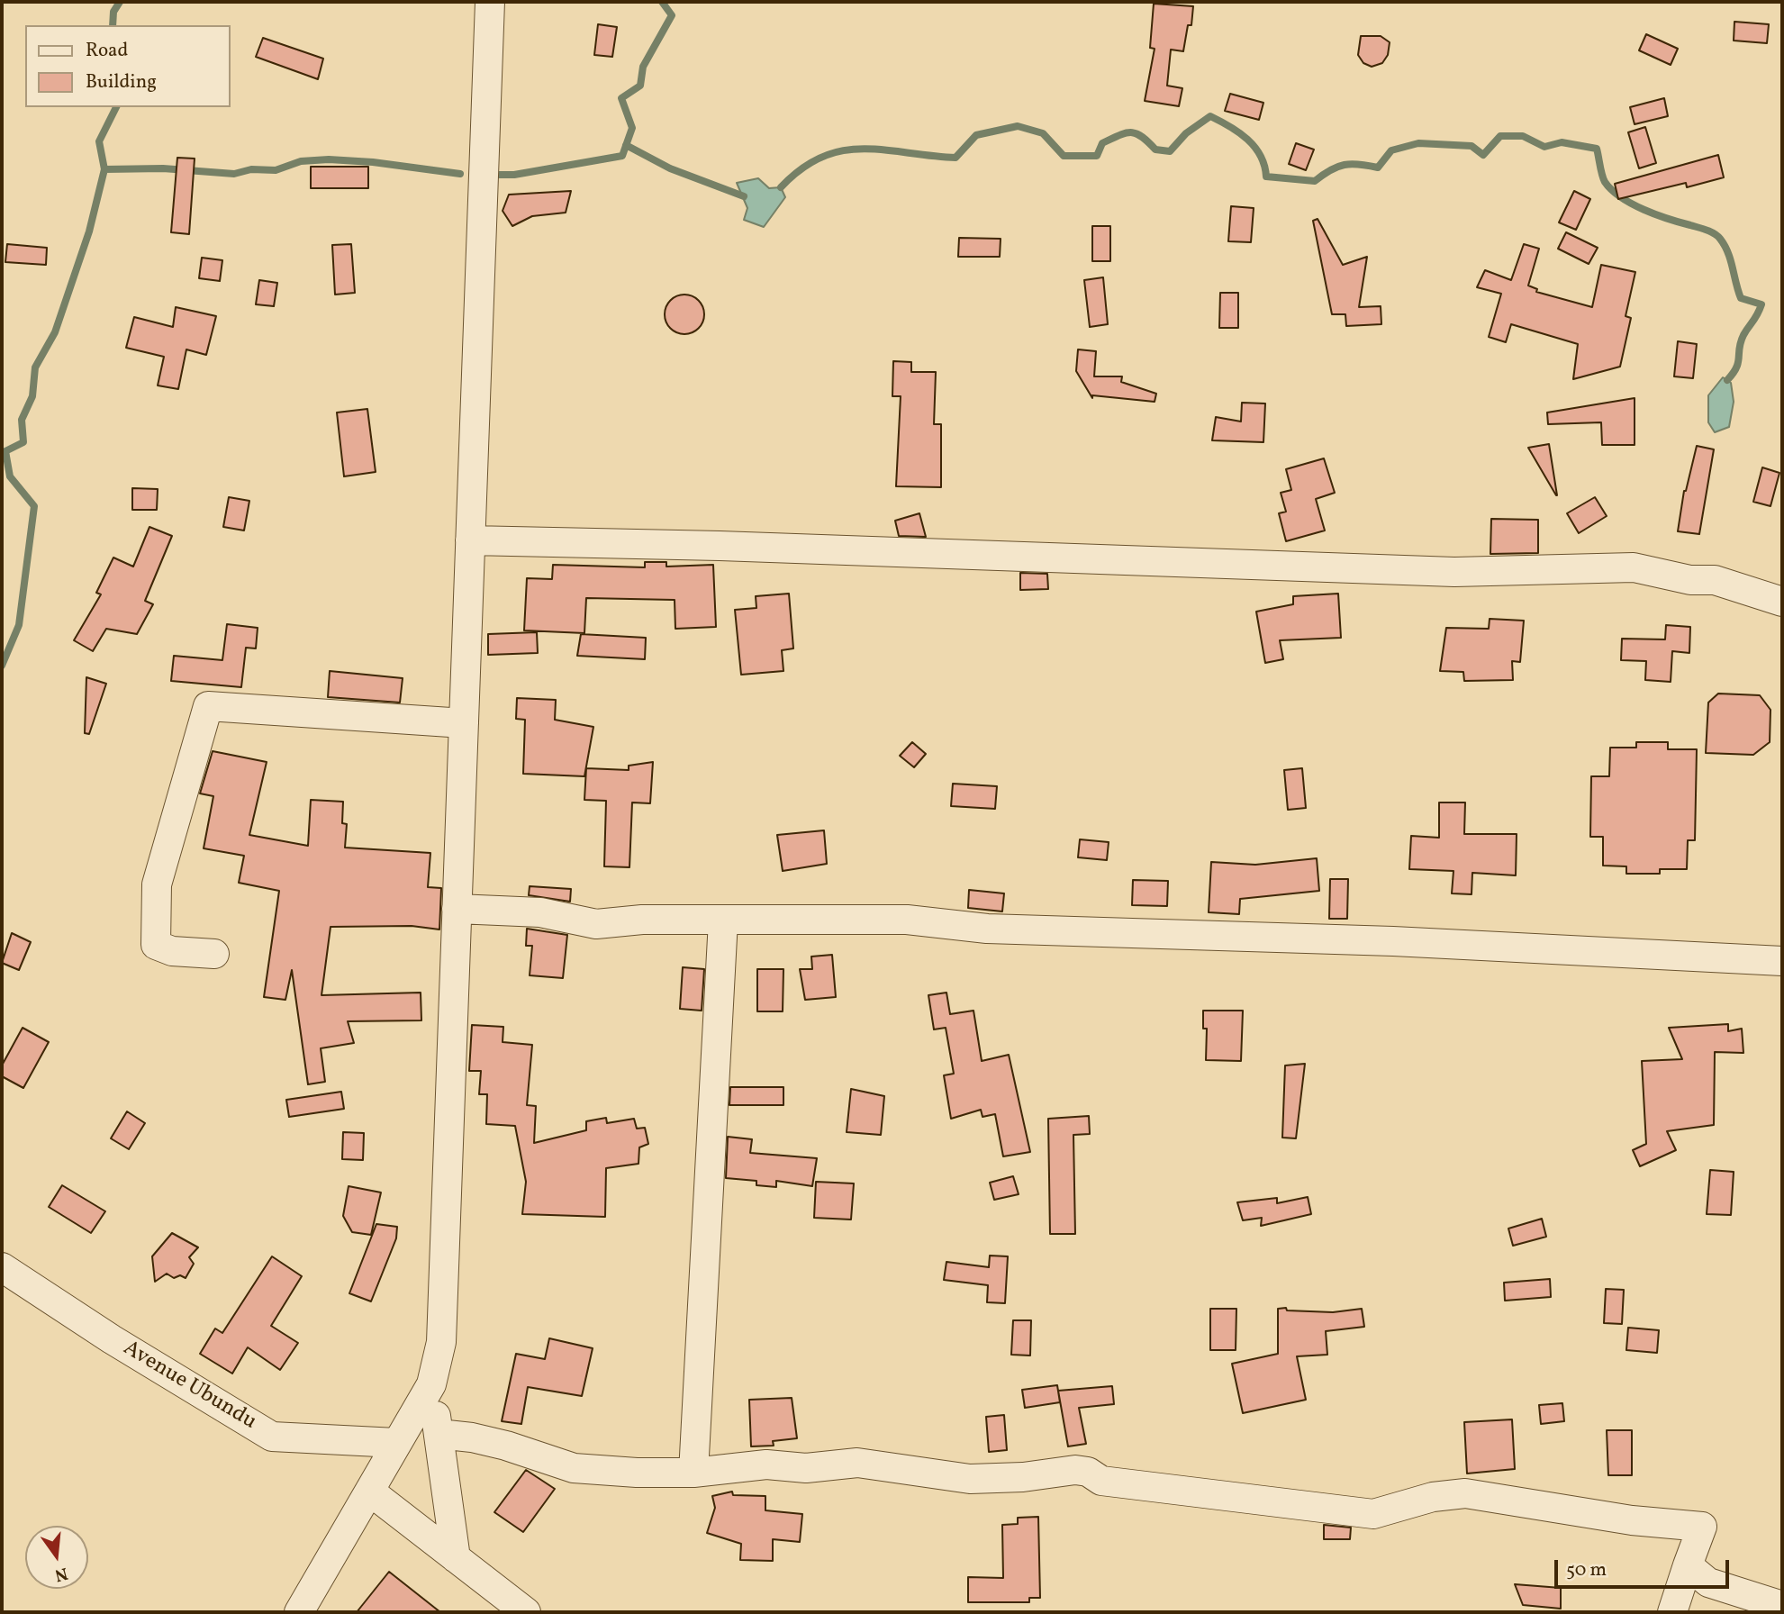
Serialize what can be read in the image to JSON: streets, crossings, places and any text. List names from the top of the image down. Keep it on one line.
{"streets":{"street":["Avenue Ubundu"]},"legend":["Road","Building"],"scale_bar":"50 m","north":"bottom"}
